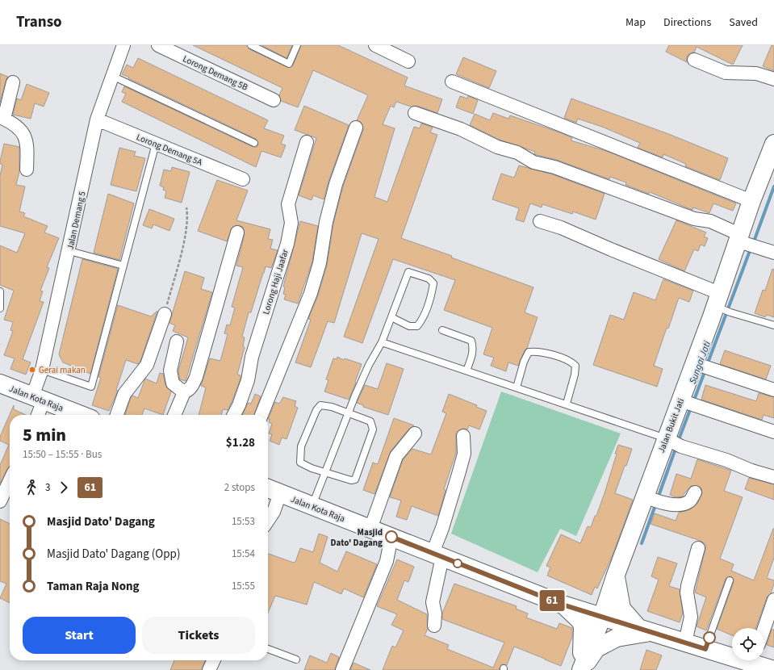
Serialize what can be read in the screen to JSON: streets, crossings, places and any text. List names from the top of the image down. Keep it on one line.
{"streets":{"main road":["Jalan Kota Raja","Jalan Bukit Jati"],"street":["Lorong Demang 5B","Lorong Demang 5A","Jalan Demang 5","Lorong Haji Jaafar"]},"crossings":[["Lorong Demang 5A","Jalan Demang 5"],["Jalan Demang 5","Jalan Kota Raja"],["Jalan Kota Raja","Jalan Bukit Jati"]],"water":["Sungai Jati"],"places":["Gerai makan","Masjid Dato' Dagang"],"lines":["bus line 61"],"page":{"header":"Transo","nav":["Map","Directions","Saved"],"on_map":"61","heading":["5 min","15:50 – 15:55 · Bus","$1.28"],"legs":["3","61","2 stops"],"list":[{"name":"Masjid Dato' Dagang","value":"15:53"},{"name":"Masjid Dato' Dagang (Opp)","value":"15:54"},{"name":"Taman Raja Nong","value":"15:55"}],"buttons":["Start","Tickets"]}}
